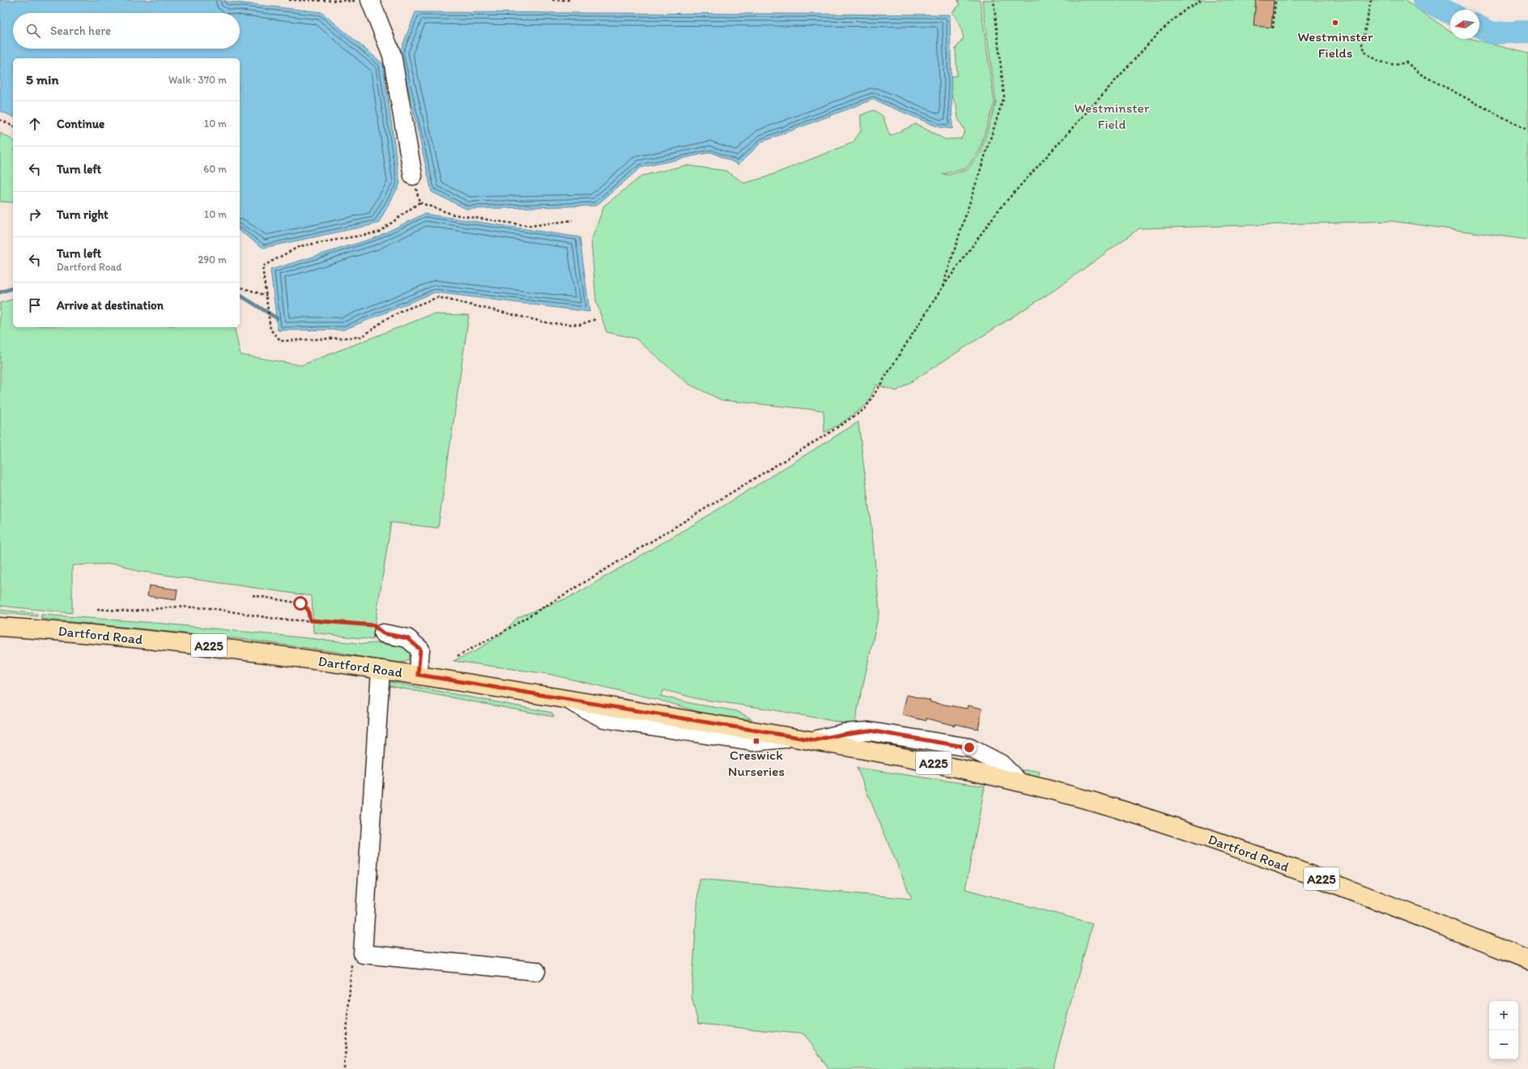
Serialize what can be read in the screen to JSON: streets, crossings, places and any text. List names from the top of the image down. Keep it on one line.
{"streets":{"main road":["Dartford Road","A225"]},"parks":["Westminster Field"],"places":{"other":["Westminster Fields"],"transit":["Creswick Nurseries"]},"north":"left","page":{"search":"Search here","heading":["5 min","Walk · 370 m"],"list":[["Continue","10 m"],["Turn left","60 m"],["Turn right","10 m"],["Turn left","Dartford Road","290 m"],"Arrive at destination"],"map_buttons":["+","−"]}}
